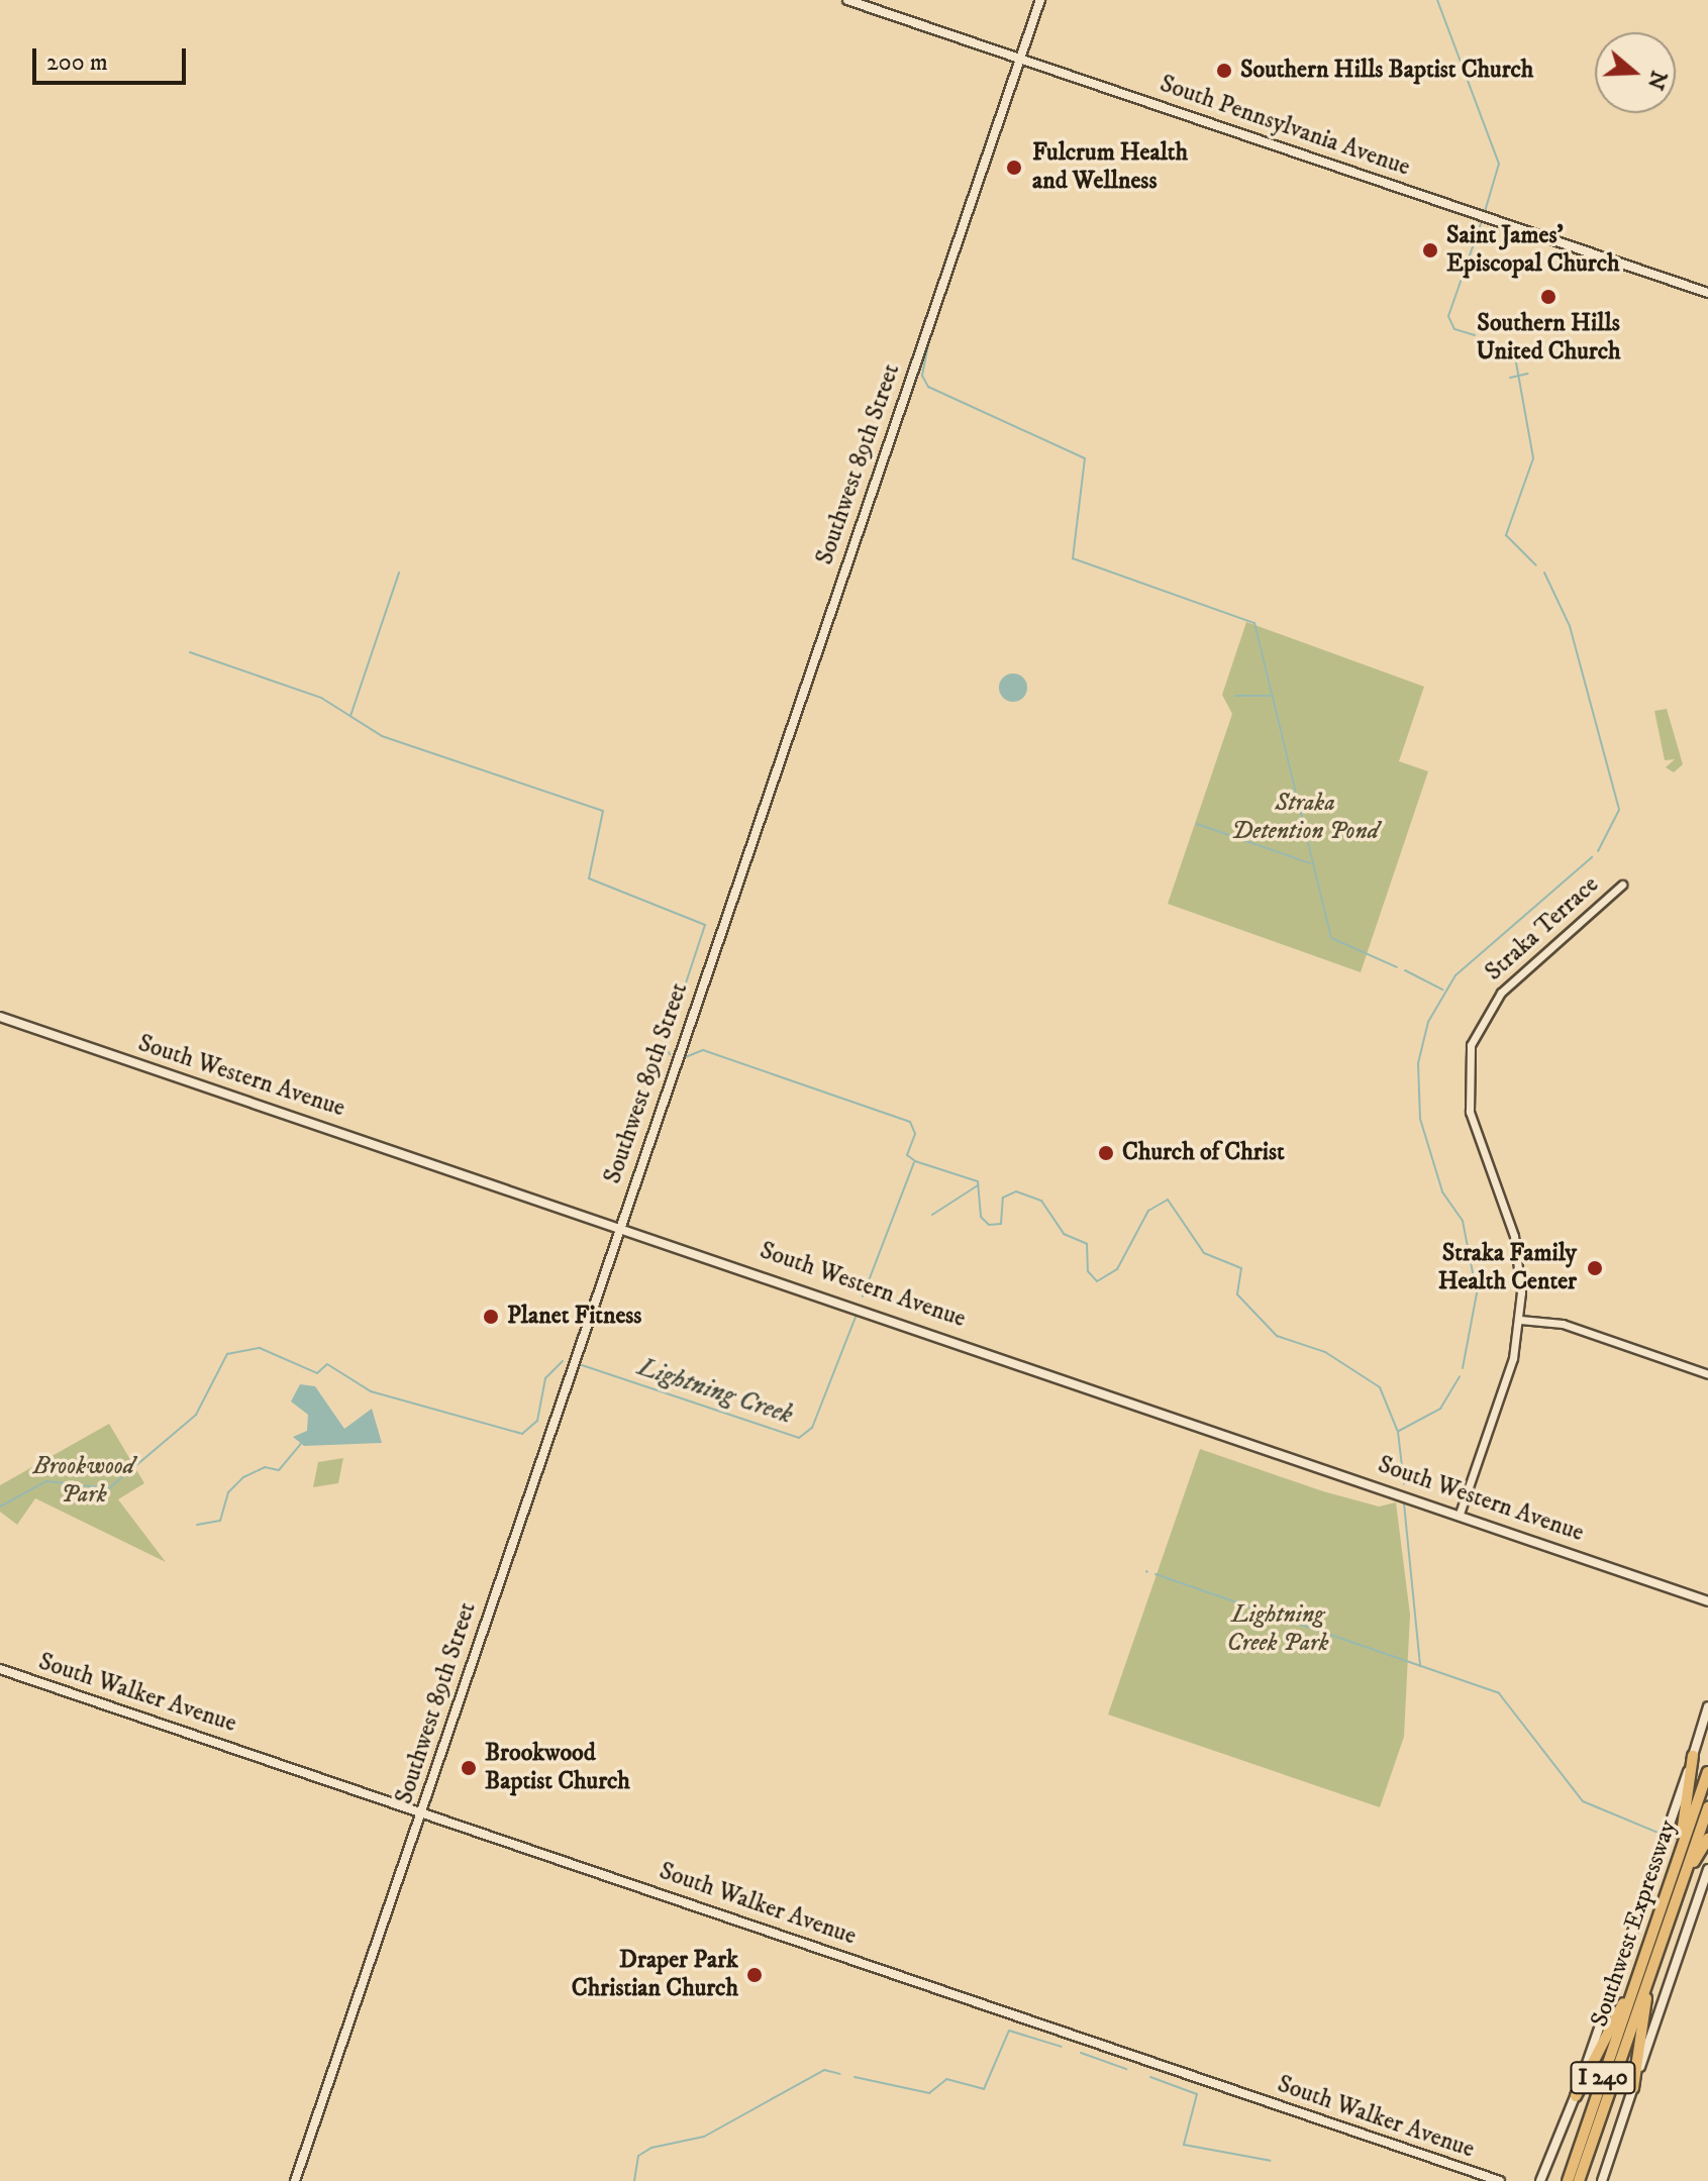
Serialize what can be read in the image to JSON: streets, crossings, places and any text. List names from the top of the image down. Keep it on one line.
{"streets":{"highway":["Southwest Expressway","I 240"],"main road":["South Pennsylvania Avenue","Southwest 89th Street","South Western Avenue","South Walker Avenue"],"street":["Straka Terrace"]},"crossings":[["South Pennsylvania Avenue","Southwest 89th Street"],["Southwest 89th Street","South Western Avenue"],["Southwest 89th Street","South Walker Avenue"],["Straka Terrace","South Western Avenue"]],"water":["Lightning Creek"],"parks":["Straka Detention Pond","Brookwood Park","Lightning Creek Park"],"places":["Southern Hills Baptist Church","Fulcrum Health and Wellness","Saint James' Episcopal Church","Southern Hills United Church","Church of Christ","Straka Family Health Center","Planet Fitness","Brookwood Baptist Church","Draper Park Christian Church"],"scale_bar":"200 m","north":"right"}
